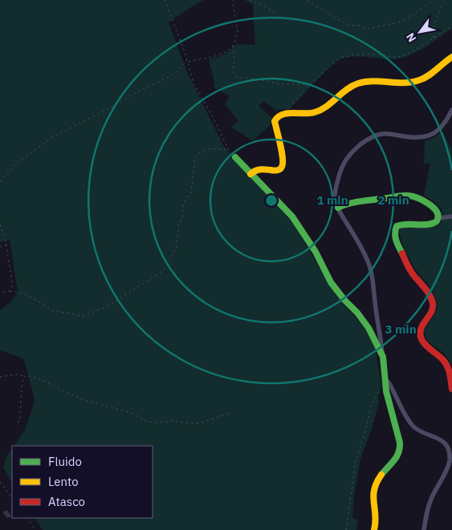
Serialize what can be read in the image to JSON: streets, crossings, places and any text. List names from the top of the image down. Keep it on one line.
{"legend":["Fluido","Lento","Atasco"],"north":"bottom left","rings":["1 min","2 min","3 min"]}
